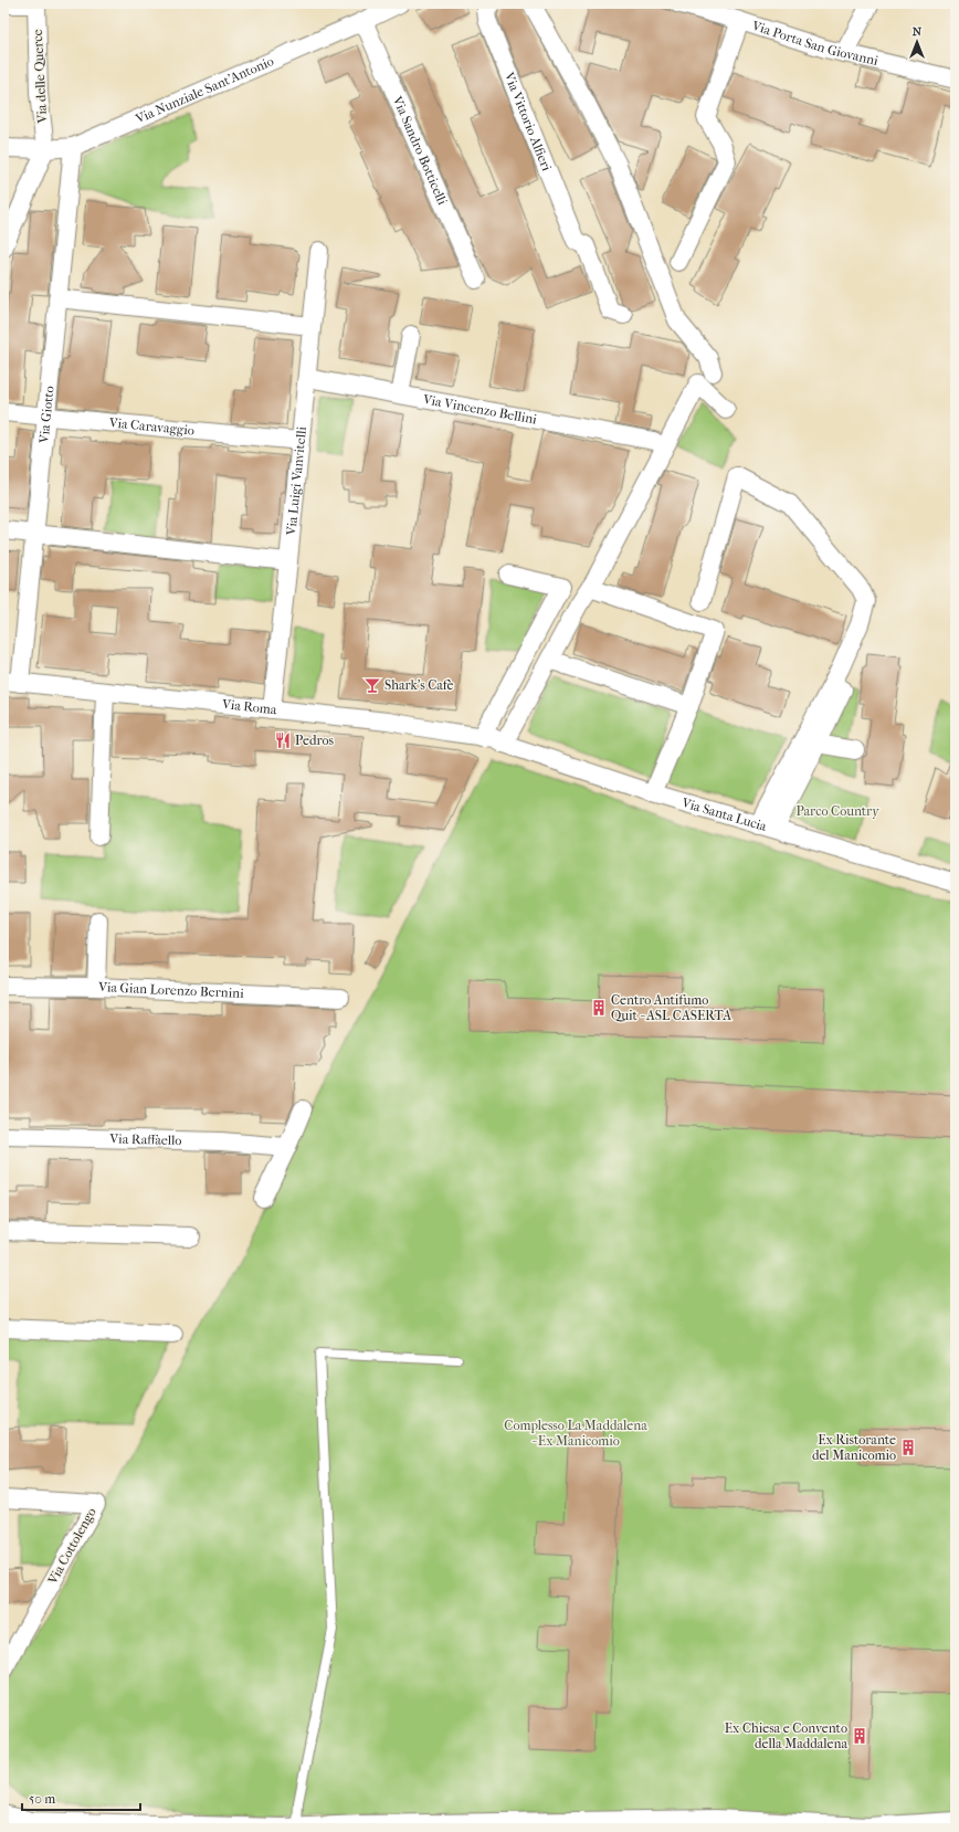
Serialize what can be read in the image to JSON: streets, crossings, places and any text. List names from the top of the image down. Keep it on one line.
{"streets":{"street":["Via Porta San Giovanni","Via delle Querce","Via Nunziale Sant'Antonio","Via Vittorio Alfieri","Via Sandro Botticelli","Via Vincenzo Bellini","Via Giotto","Via Caravaggio","Via Luigi Vanvitelli","Via Roma","Via Santa Lucia","Via Gian Lorenzo Bernini","Via Raffaello","Via Cottolengo"]},"crossings":[["Via delle Querce","Via Nunziale Sant'Antonio"],["Via Nunziale Sant'Antonio","Via Sandro Botticelli"],["Via Nunziale Sant'Antonio","Via Giotto"],["Via Vincenzo Bellini","Via Luigi Vanvitelli"],["Via Giotto","Via Caravaggio"],["Via Giotto","Via Roma"],["Via Caravaggio","Via Luigi Vanvitelli"],["Via Luigi Vanvitelli","Via Roma"],["Via Roma","Via Santa Lucia"]],"parks":["Parco Country","Complesso La Maddalena - Ex Manicomio"],"places":{"bar":["Shark's Cafè"],"restaurant":["Pedros"],"building":["Centro Antifumo Quit - ASL CASERTA","Ex Ristorante del Manicomio","Ex Chiesa e Convento della Maddalena"]},"scale_bar":"50 m","north":"top"}
